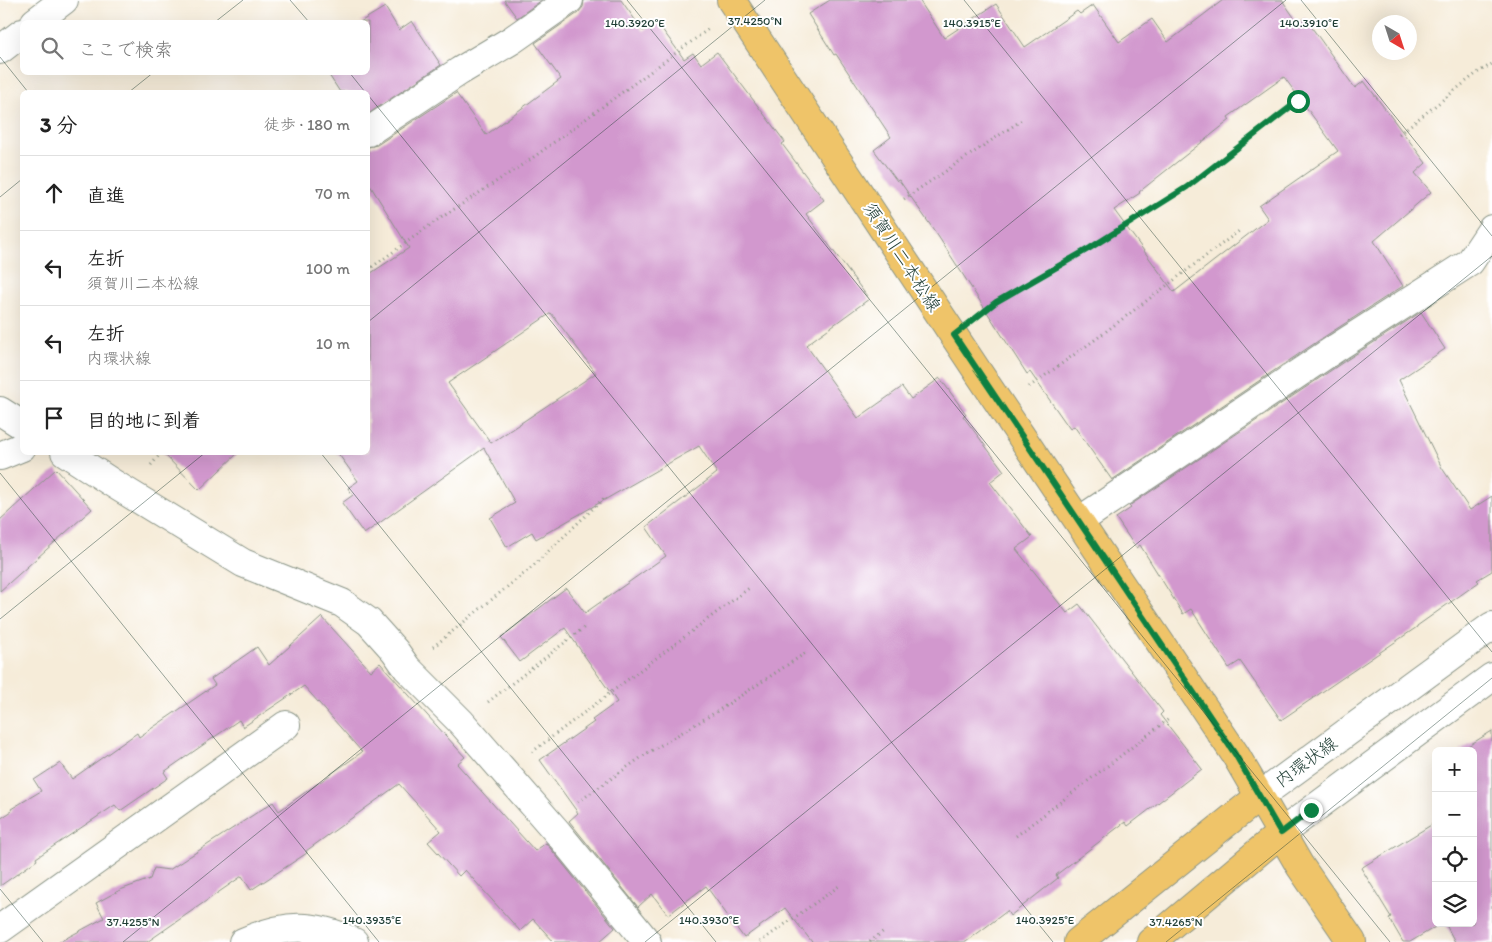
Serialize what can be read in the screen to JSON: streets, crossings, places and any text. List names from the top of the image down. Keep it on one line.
{"streets":{"main road":["須賀川二本松線","内環状線"]},"crossings":[["須賀川二本松線","内環状線"]],"north":"bottom right","page":{"search":"ここで検索","heading":["3 分","徒歩 · 180 m"],"list":[["直進","70 m"],["左折","須賀川二本松線","100 m"],["左折","内環状線","10 m"],"目的地に到着"],"map_buttons":["+","−"]},"coordinates":["37.4250°N","140.3920°E","140.3915°E","140.3910°E","140.3935°E","140.3930°E","140.3925°E","37.4255°N","37.4265°N"]}
